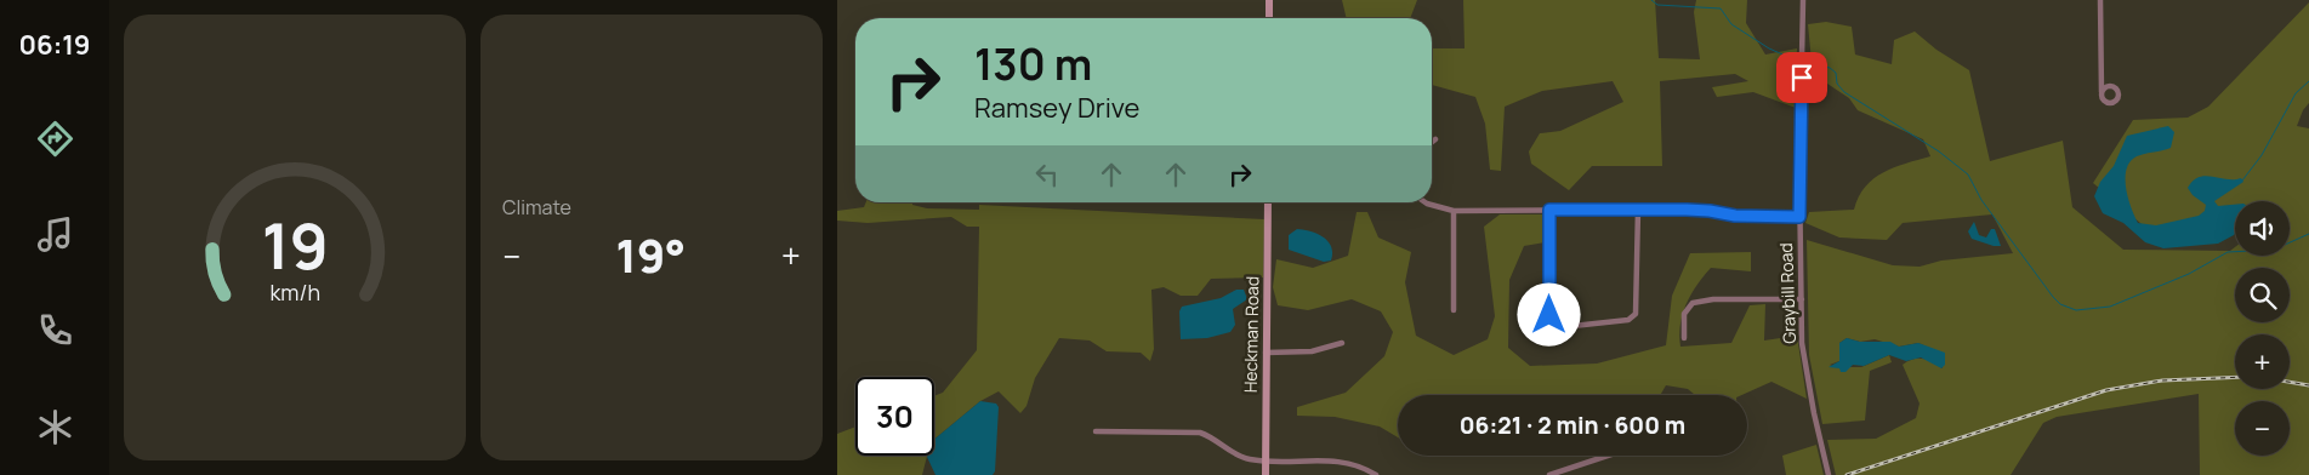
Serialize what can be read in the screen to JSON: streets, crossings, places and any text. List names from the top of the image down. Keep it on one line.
{"streets":{"street":["Graybill Road","Heckman Road"]},"page":{"tabs":"06:19","tile":"Climate","turn":["130 m","Ramsey Drive"],"map_buttons":["+","−"],"heat":["−","19°","+"],"limit":"30","trip":"06:21 · 2 min · 600 m","gauge":["19","km/h"]}}
